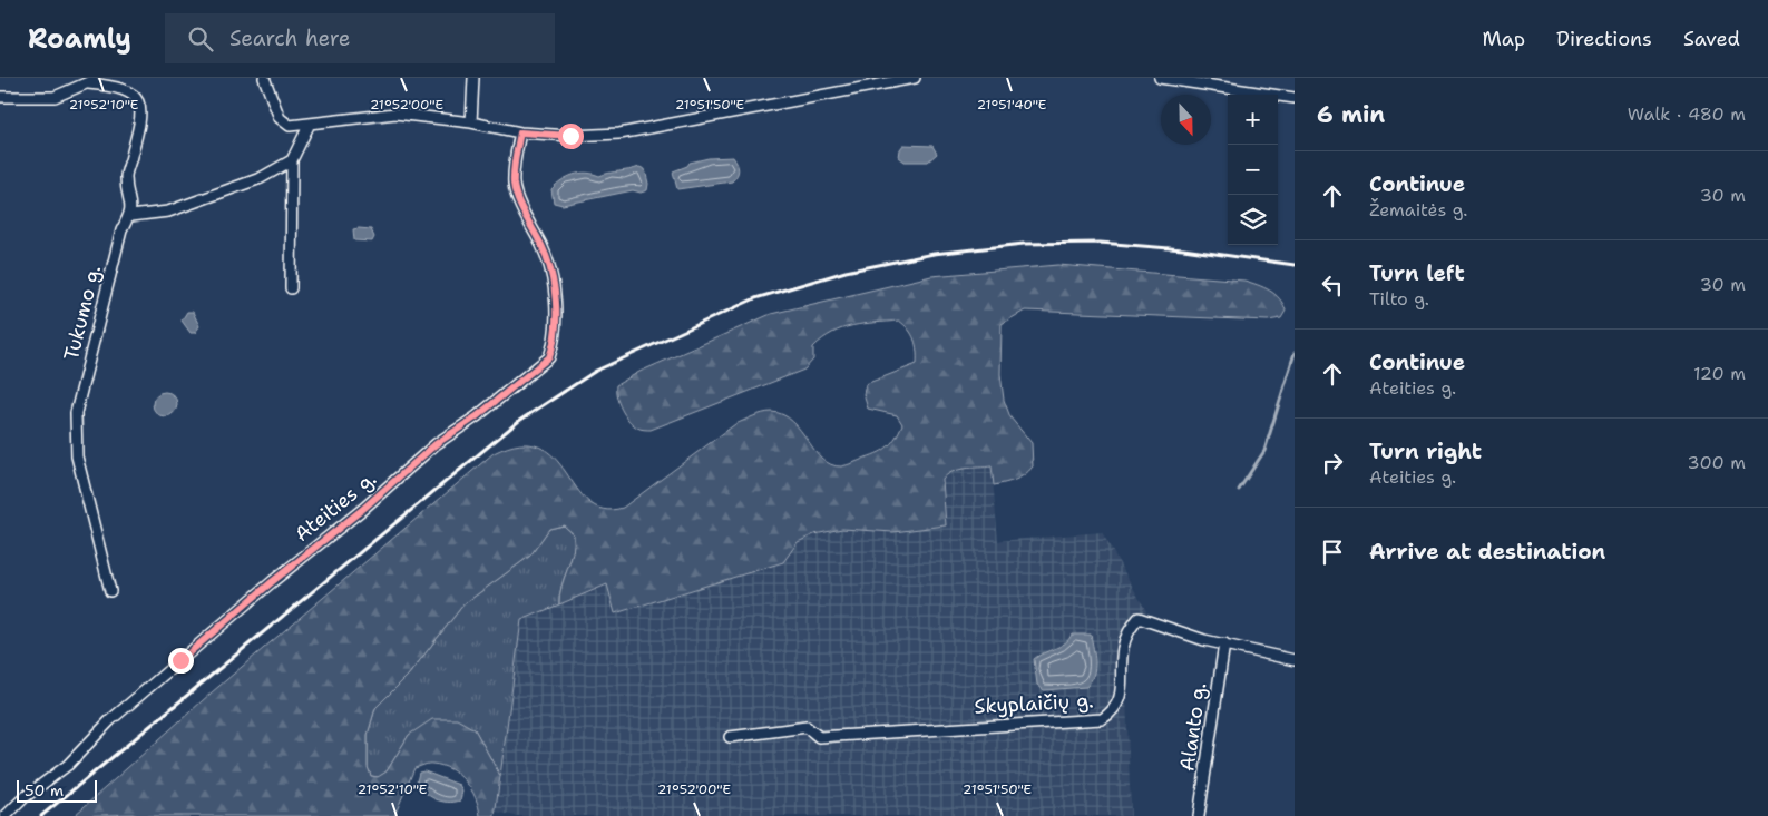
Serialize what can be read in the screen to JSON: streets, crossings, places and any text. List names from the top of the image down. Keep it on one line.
{"streets":{"street":["Tukumo g.","Ateities g.","Skyplaičių g.","Alanto g."]},"crossings":[["Skyplaičių g.","Alanto g."]],"scale_bar":"50 m","north":"bottom","page":{"header":"Roamly","search":"Search here","nav":["Map","Directions","Saved"],"heading":["6 min","Walk · 480 m"],"map_buttons":["+","−"],"list":[["Continue","Žemaitės g.","30 m"],["Turn left","Tilto g.","30 m"],["Continue","Ateities g.","120 m"],["Turn right","Ateities g.","300 m"],"Arrive at destination"],"scale":"50 m"},"coordinates":["21°52'10\"E","21°52'00\"E","21°51'50\"E","21°51'40\"E"]}
